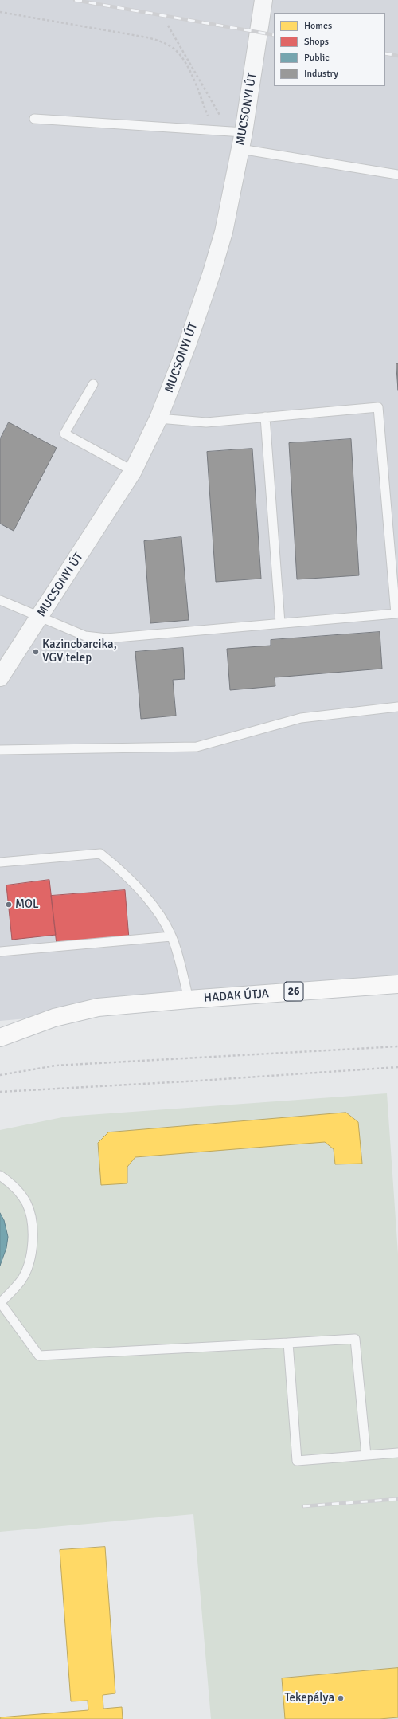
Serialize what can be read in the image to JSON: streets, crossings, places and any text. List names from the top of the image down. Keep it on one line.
{"streets":{"main road":["26","HADAK ÚTJA"],"street":["MUCSONYI ÚT"]},"crossings":[["26","HADAK ÚTJA"]],"places":["Kazincbarcika, VGV telep","MOL","Tekepálya"],"legend":["Homes","Shops","Public","Industry"]}
